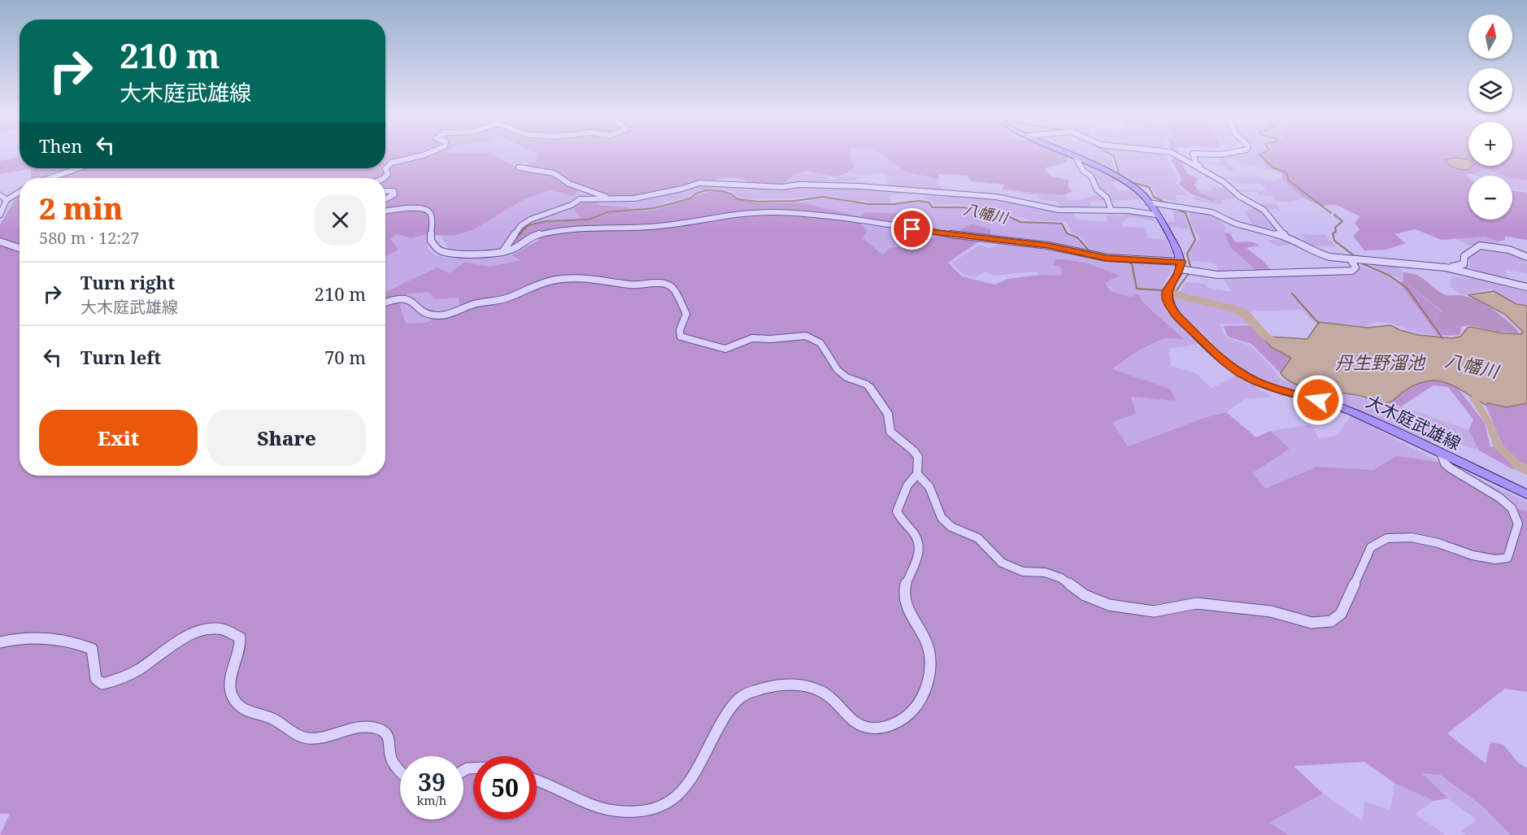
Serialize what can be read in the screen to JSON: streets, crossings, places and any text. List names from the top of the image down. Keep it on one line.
{"streets":{"main road":["大木庭武雄線"]},"water":["八幡川","丹生野溜池"],"north":"top","page":{"map_buttons":["+","−"],"turn":["210 m","大木庭武雄線"],"then":"Then","heading":["2 min","580 m · 12:27"],"list":[{"name":"Turn right","note":"大木庭武雄線","value":"210 m"},{"name":"Turn left","value":"70 m"}],"buttons":["Exit","Share"],"speed":"39 km/h","limit":"50"}}
